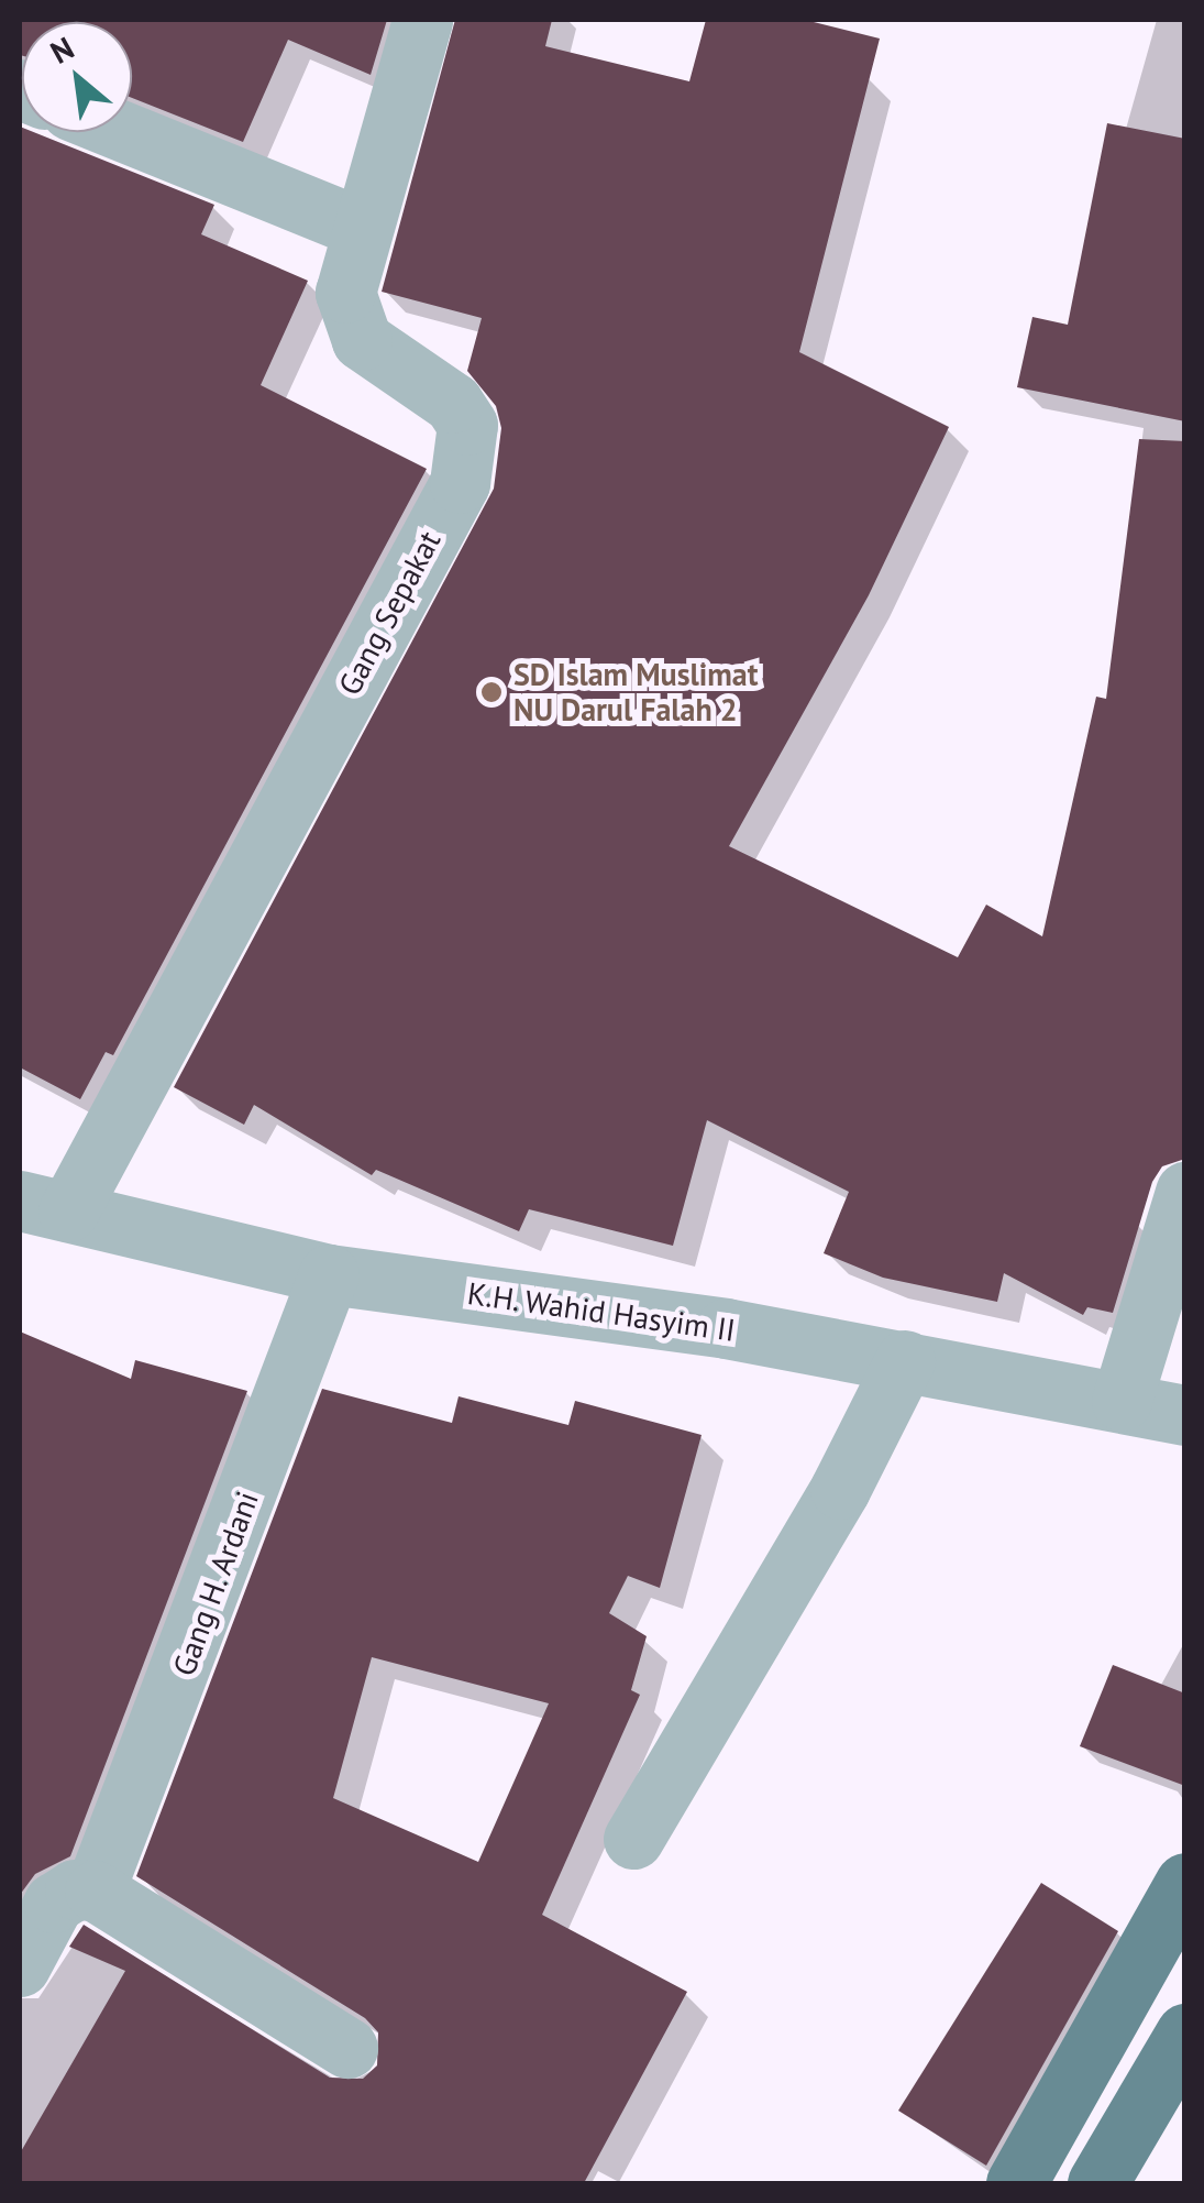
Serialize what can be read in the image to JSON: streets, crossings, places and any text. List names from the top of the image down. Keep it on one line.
{"streets":{"street":["Gang Sepakat","K.H. Wahid Hasyim II","Gang H. Ardani"]},"crossings":[["Gang Sepakat","K.H. Wahid Hasyim II"],["K.H. Wahid Hasyim II","Gang H. Ardani"]],"places":["SD Islam Muslimat NU Darul Falah 2"],"north":"top left"}
